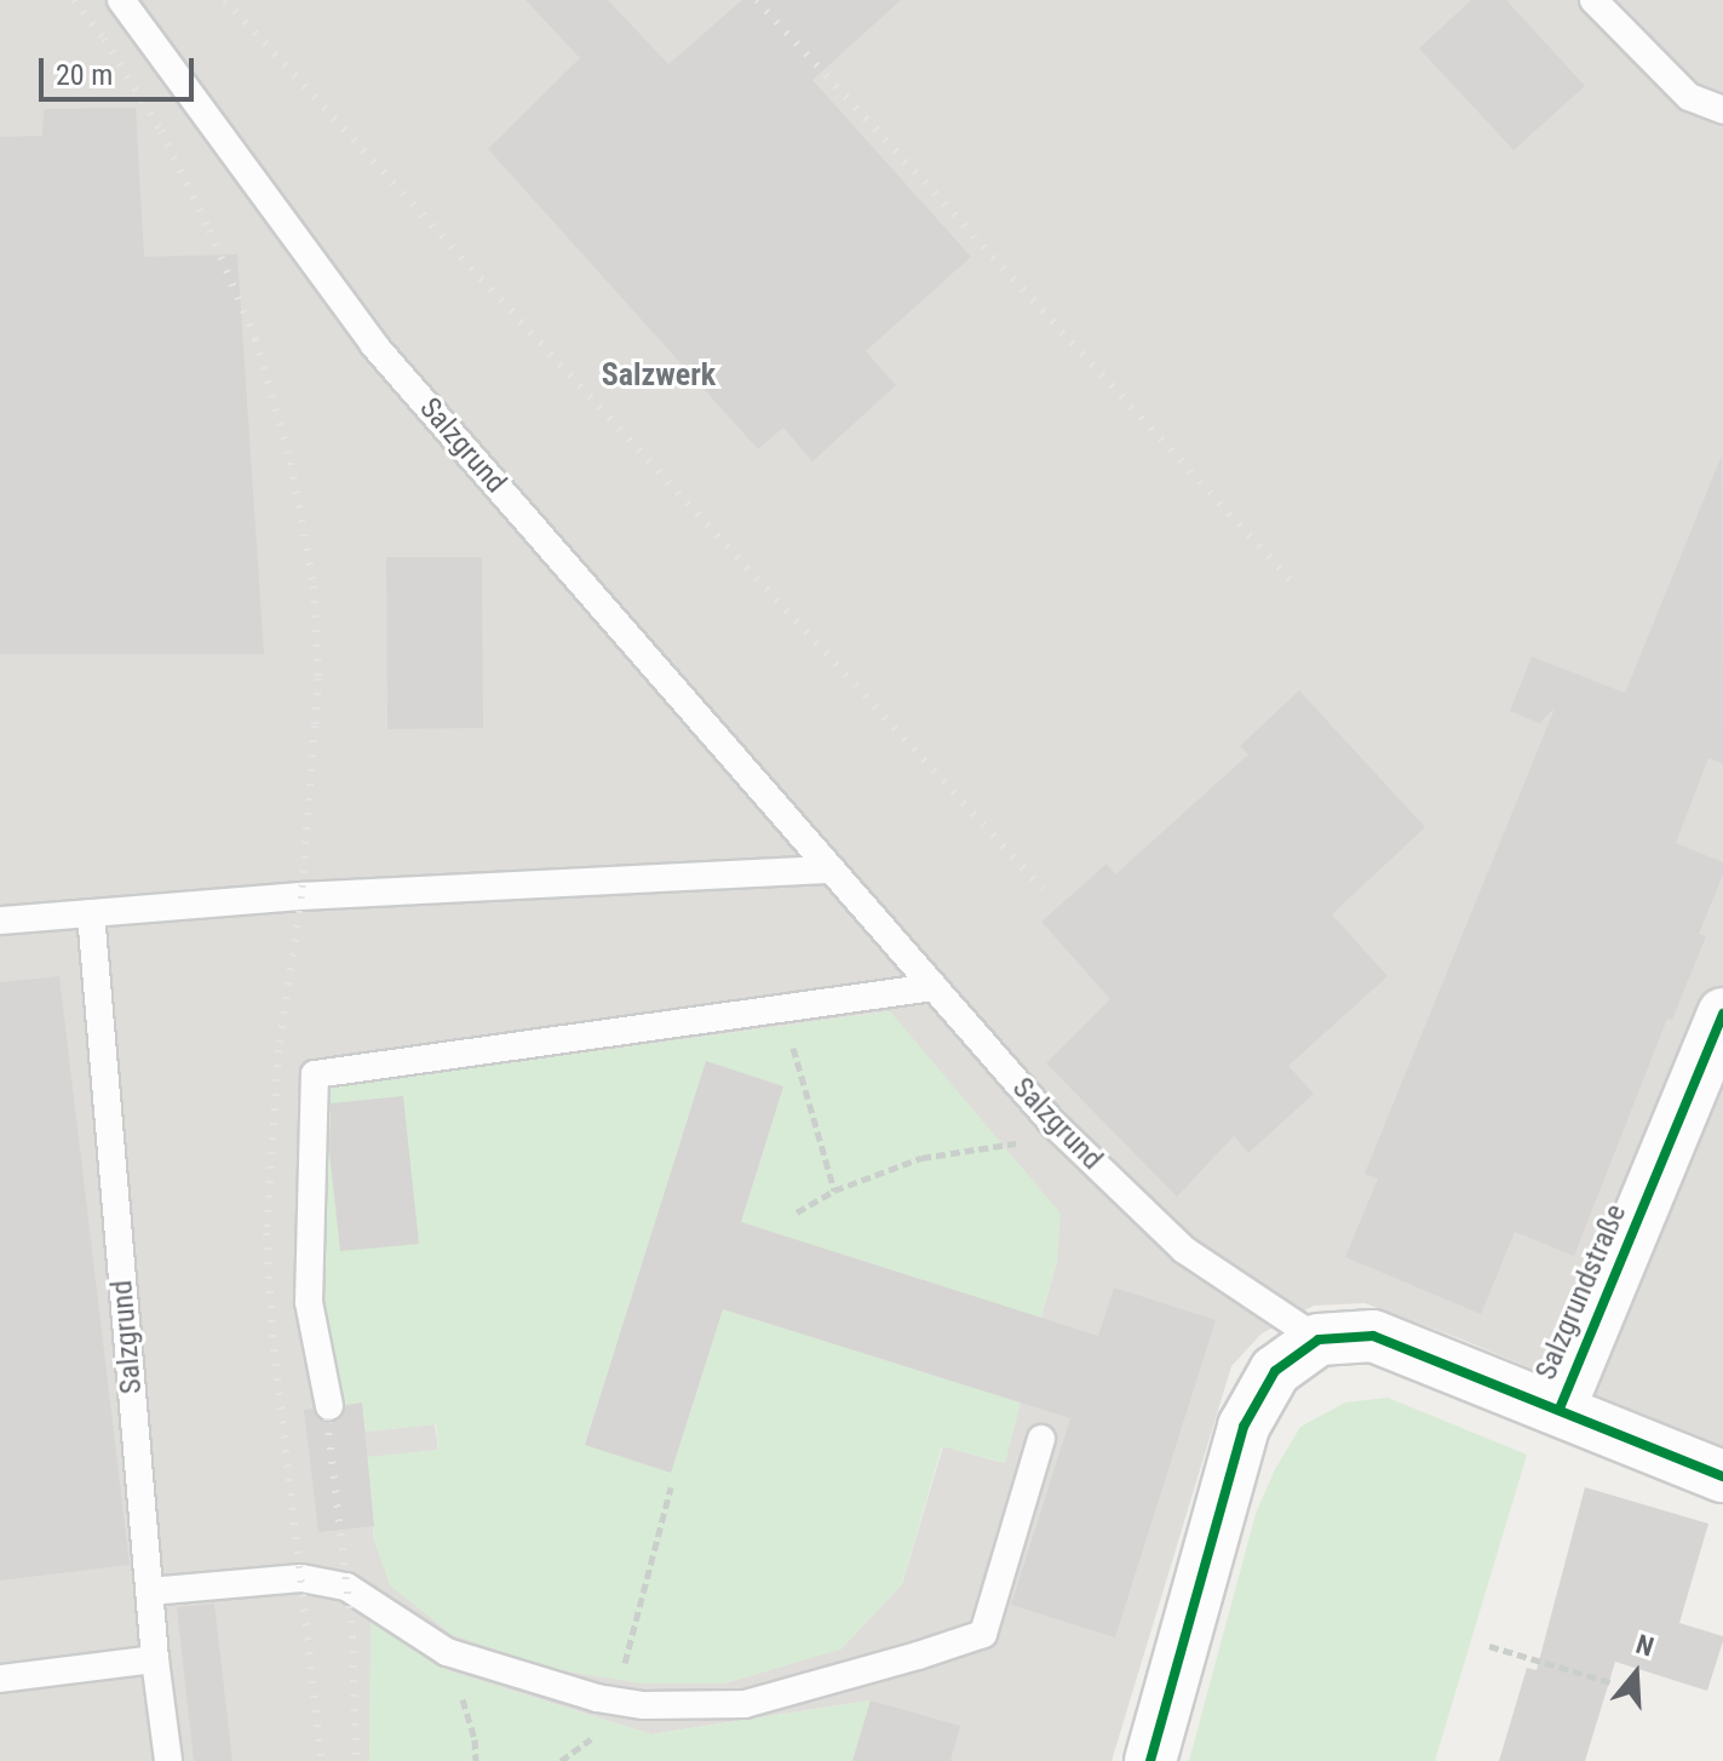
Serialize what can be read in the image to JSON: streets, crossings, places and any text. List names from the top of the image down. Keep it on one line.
{"streets":{"street":["Salzgrundstraße"],"lane":["Salzgrund"]},"crossings":[["Salzgrund","Salzgrundstraße"]],"districts":["Salzwerk"],"scale_bar":"20 m","north":"top"}
